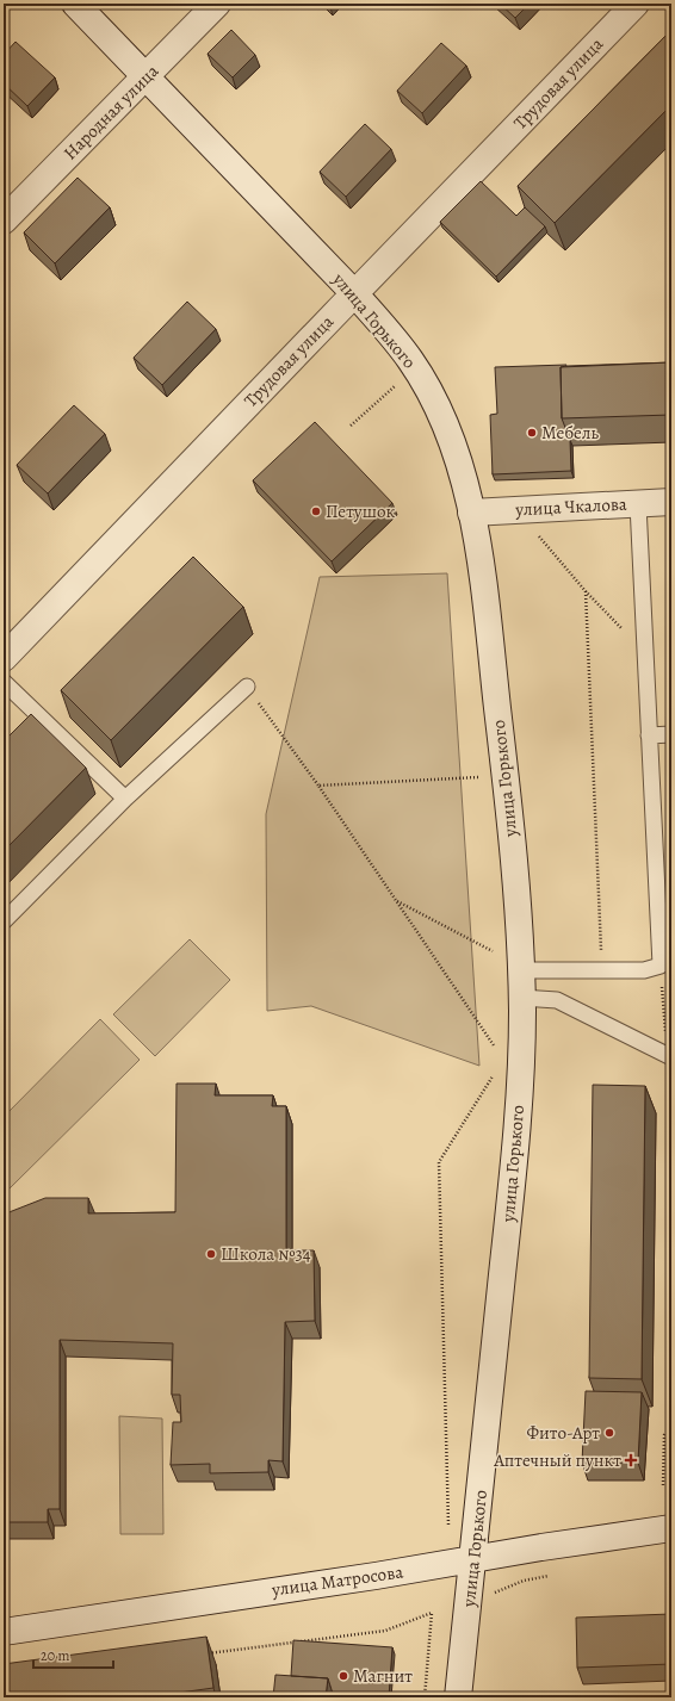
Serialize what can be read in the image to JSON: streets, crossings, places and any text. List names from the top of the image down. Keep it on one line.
{"streets":{"street":["Трудовая улица","Народная улица","улица Горького","улица Чкалова","улица Матросова"]},"crossings":[["Трудовая улица","улица Горького"],["Народная улица","улица Горького"],["улица Горького","улица Чкалова"],["улица Горького","улица Матросова"]],"places":{"other":["Мебель","Петушок","Школа №34","Фито-Арт","Магнит"],"health":["Аптечный пункт"]},"scale_bar":"20 m"}
